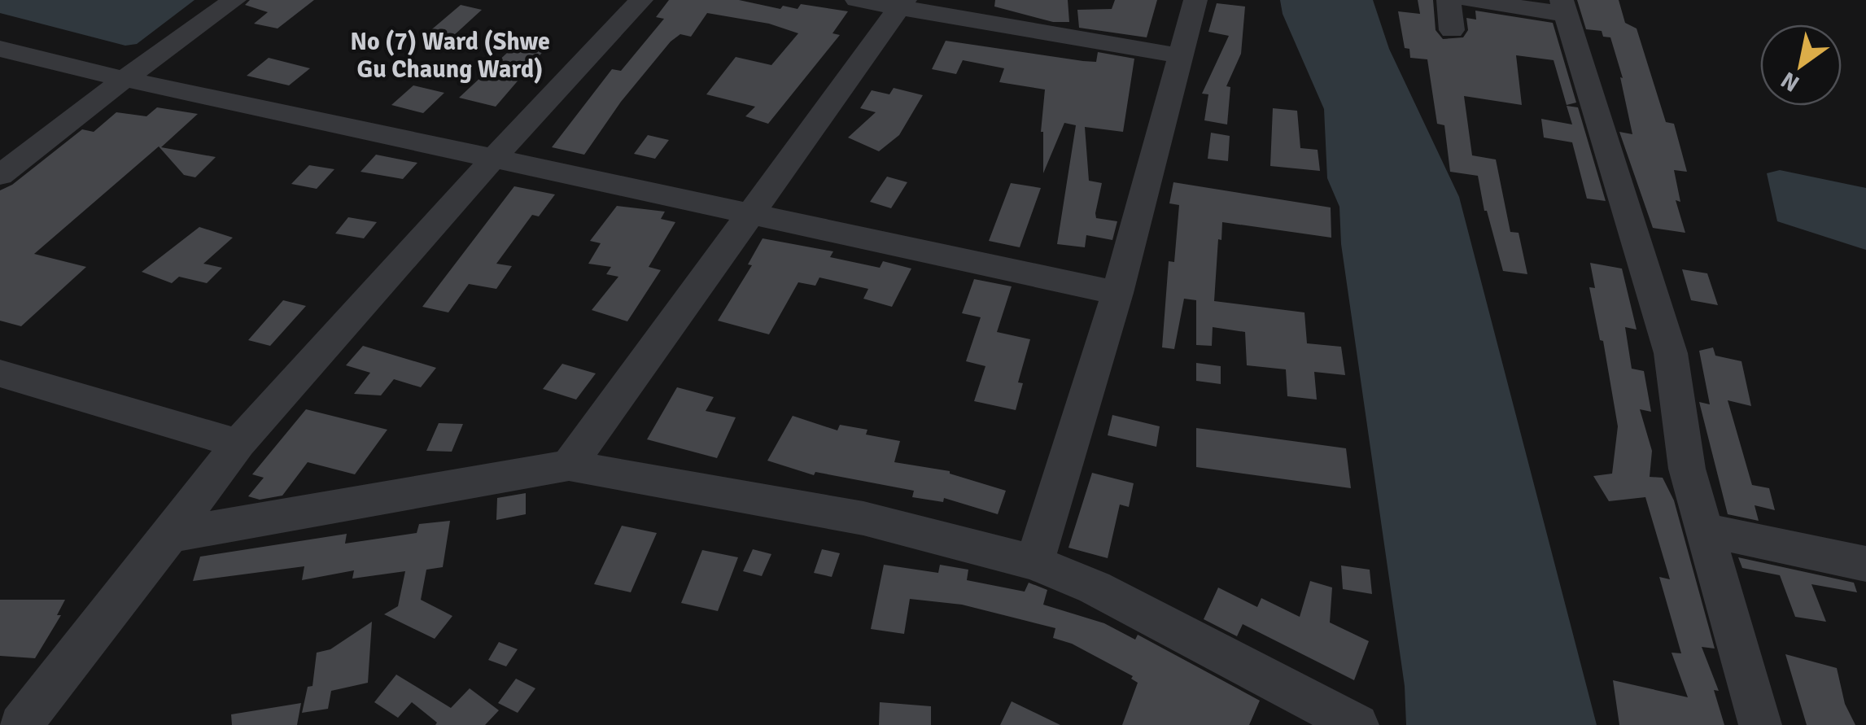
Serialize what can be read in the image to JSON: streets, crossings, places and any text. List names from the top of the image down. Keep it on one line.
{"districts":["No (7) Ward (Shwe Gu Chaung Ward)"],"north":"bottom left"}
